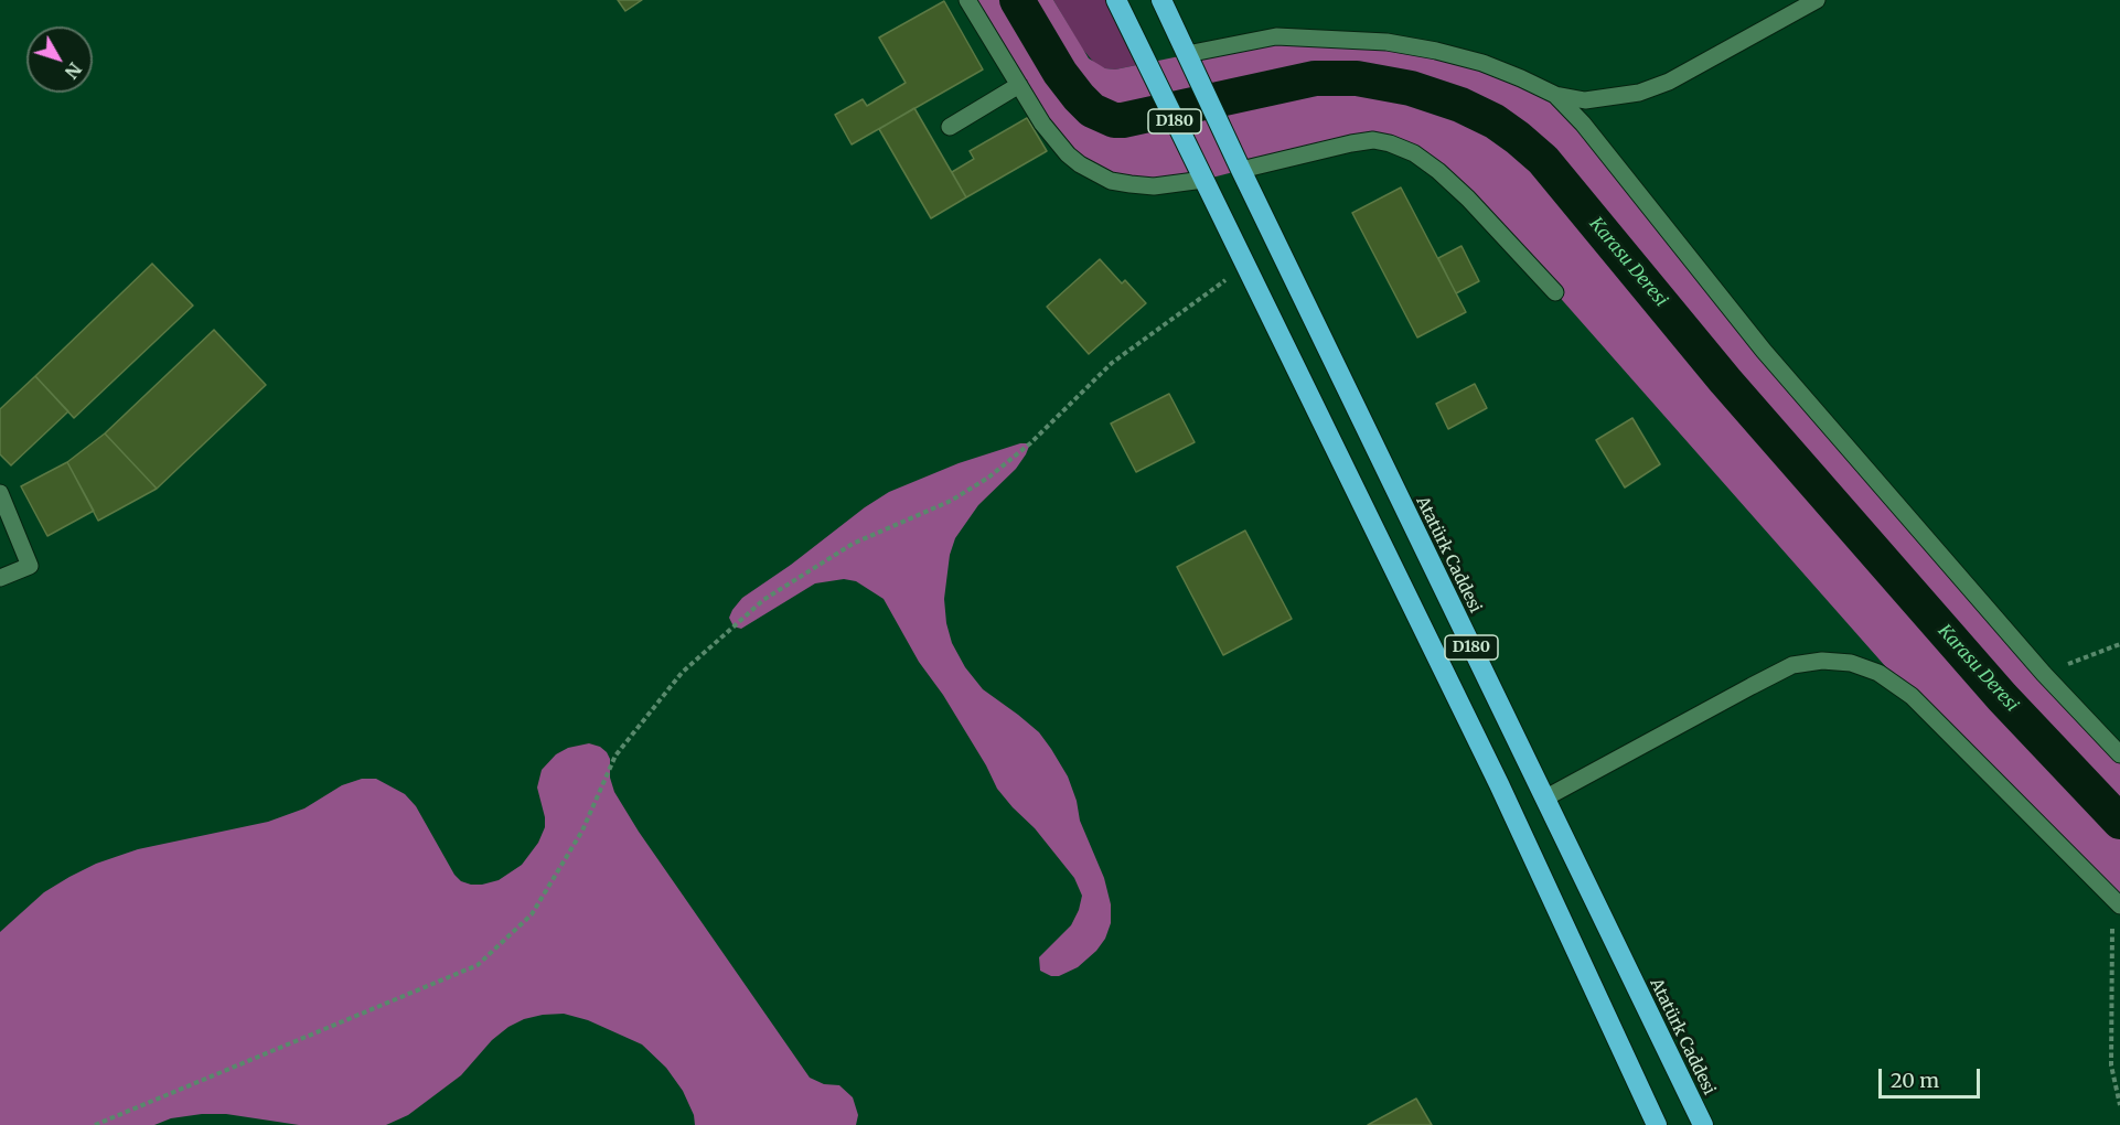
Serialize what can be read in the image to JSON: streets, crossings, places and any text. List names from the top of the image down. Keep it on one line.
{"streets":{"highway":["D180","Atatürk Caddesi"]},"water":["Karasu Deresi"],"scale_bar":"20 m","north":"bottom right"}
